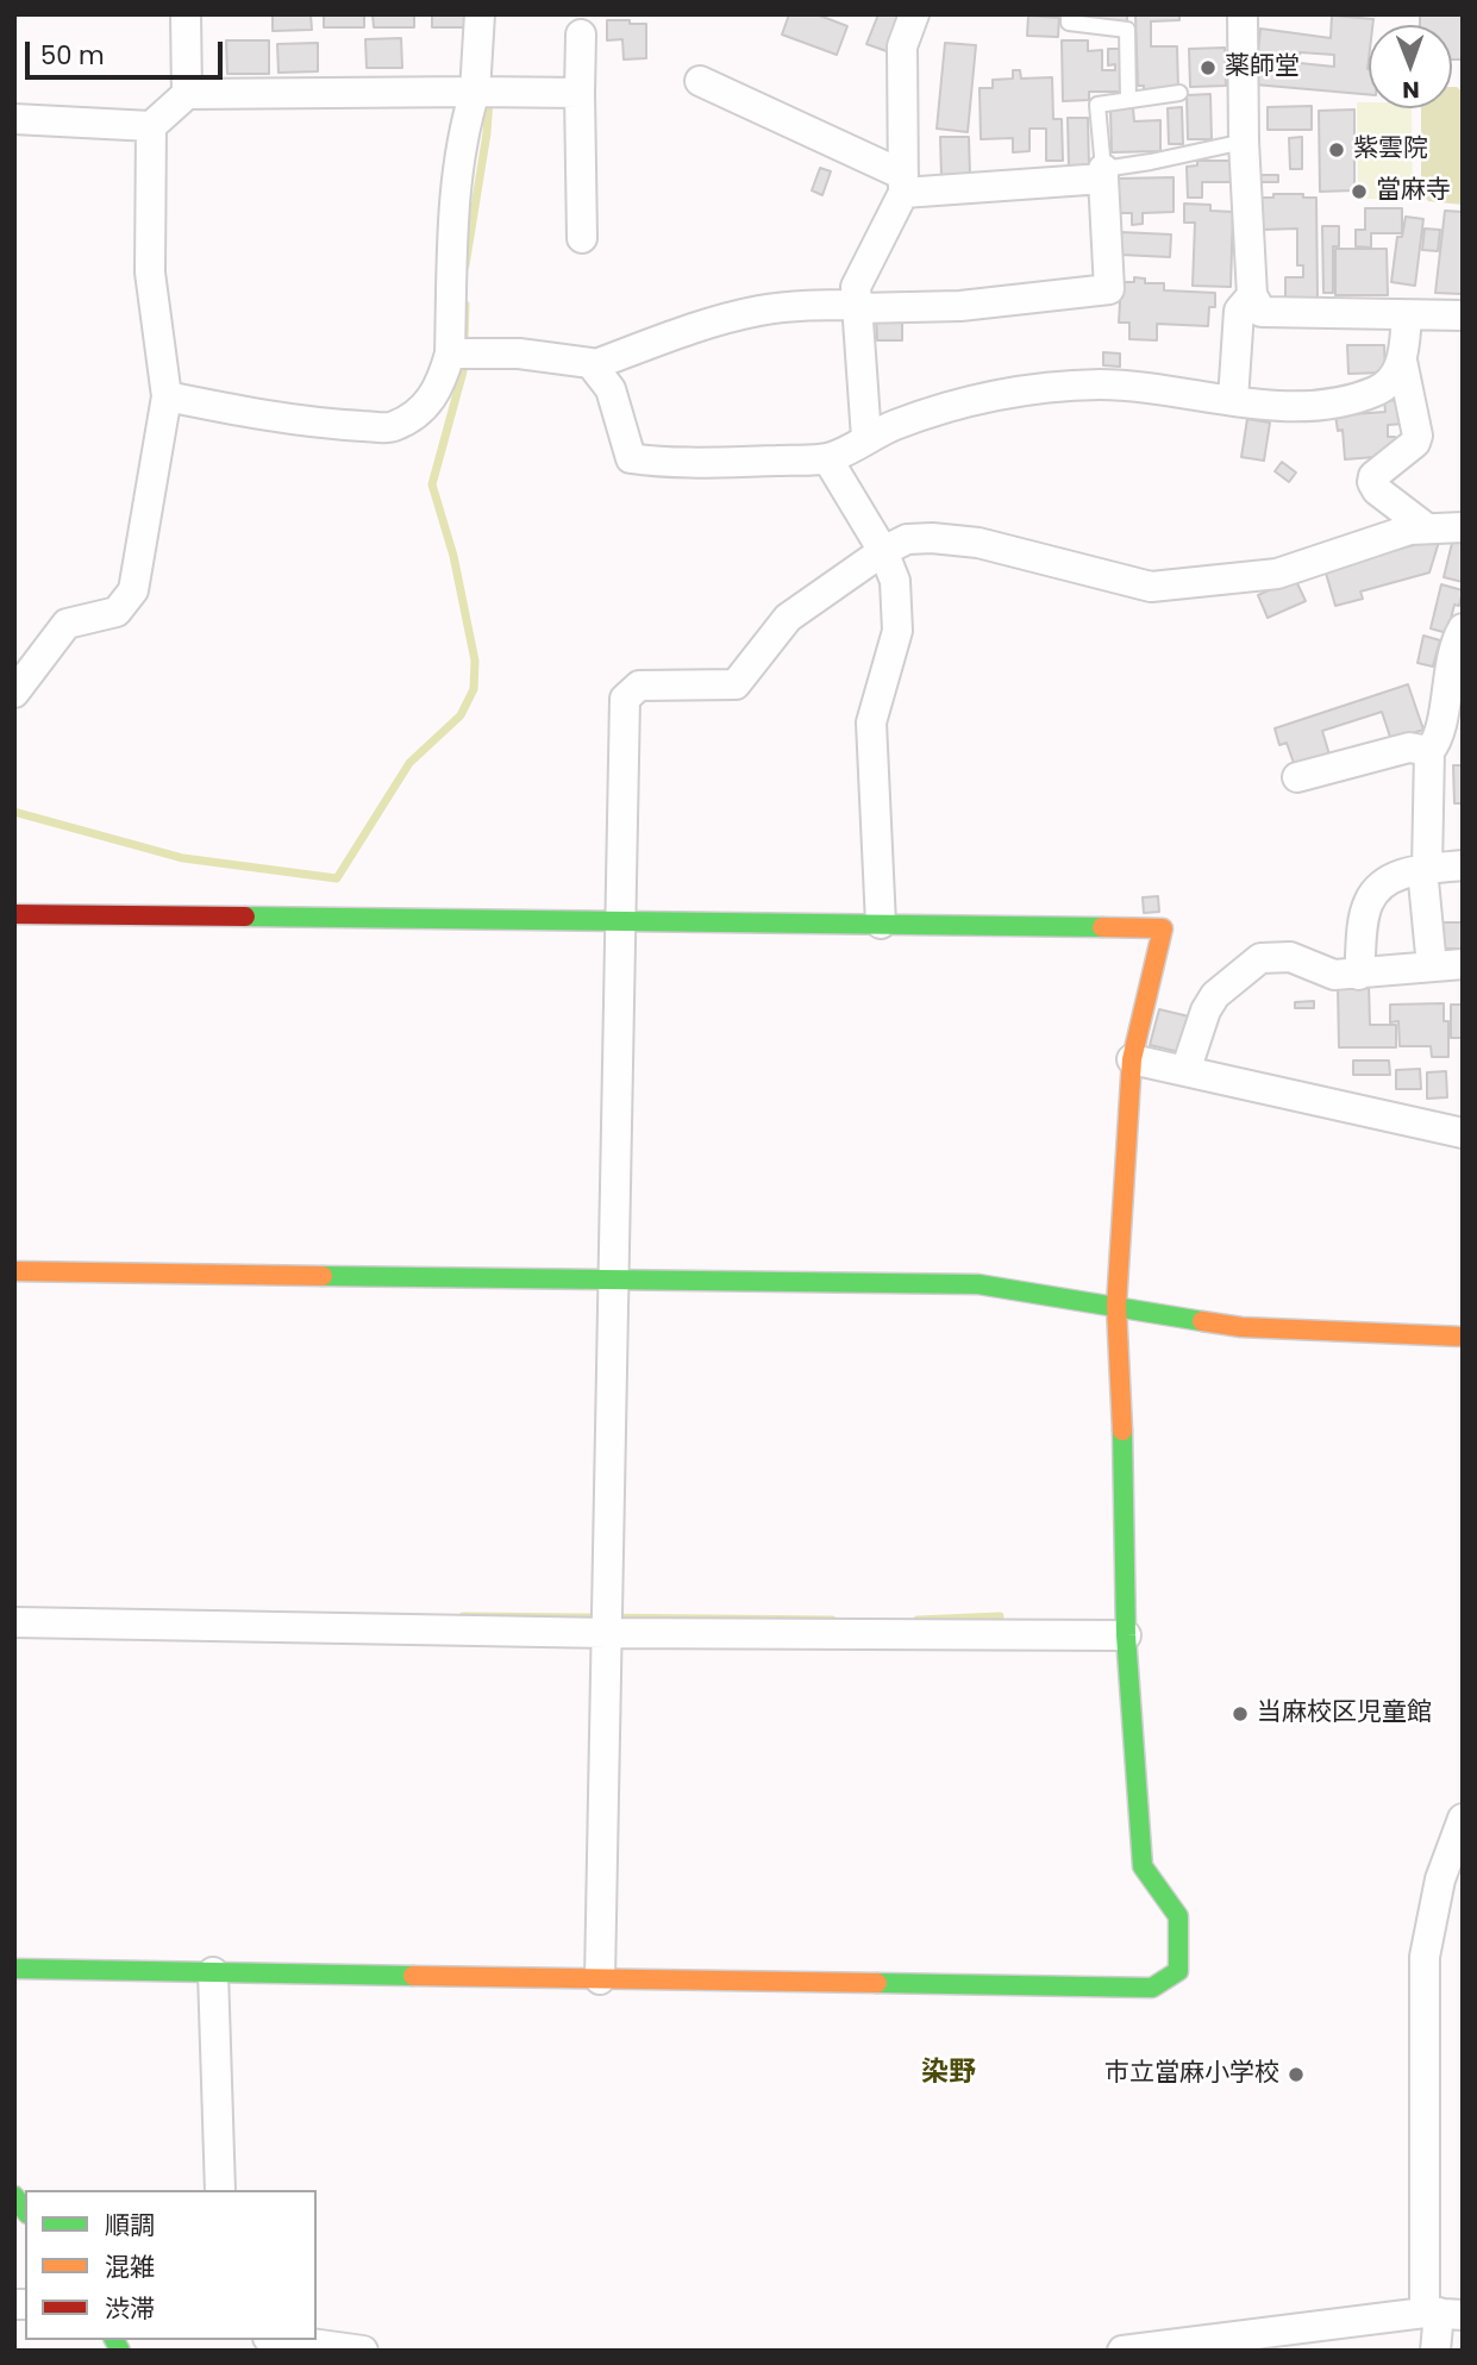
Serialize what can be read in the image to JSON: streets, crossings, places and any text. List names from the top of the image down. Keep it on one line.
{"districts":["染野"],"places":["薬師堂","紫雲院","當麻寺","当麻校区児童館","市立當麻小学校"],"legend":["順調","混雑","渋滞"],"scale_bar":"50 m","north":"bottom"}
